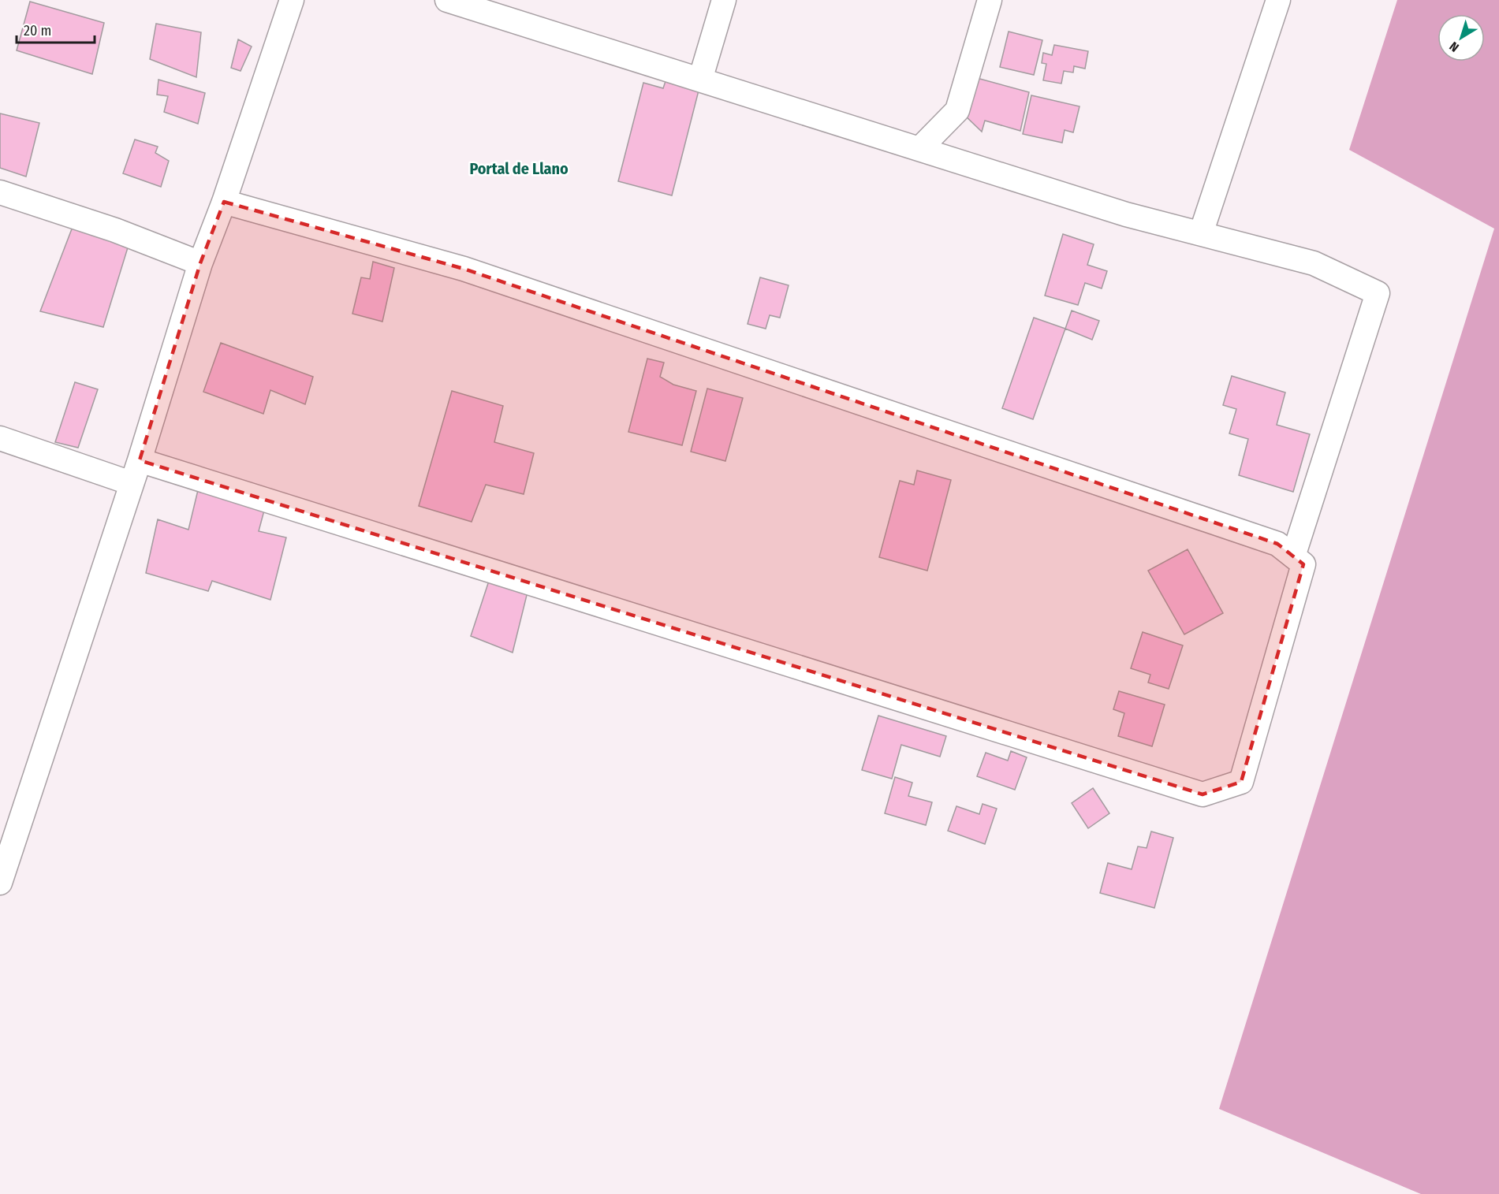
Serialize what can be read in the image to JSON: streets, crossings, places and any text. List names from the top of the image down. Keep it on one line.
{"districts":["Portal de Llano"],"scale_bar":"20 m","north":"bottom left"}
